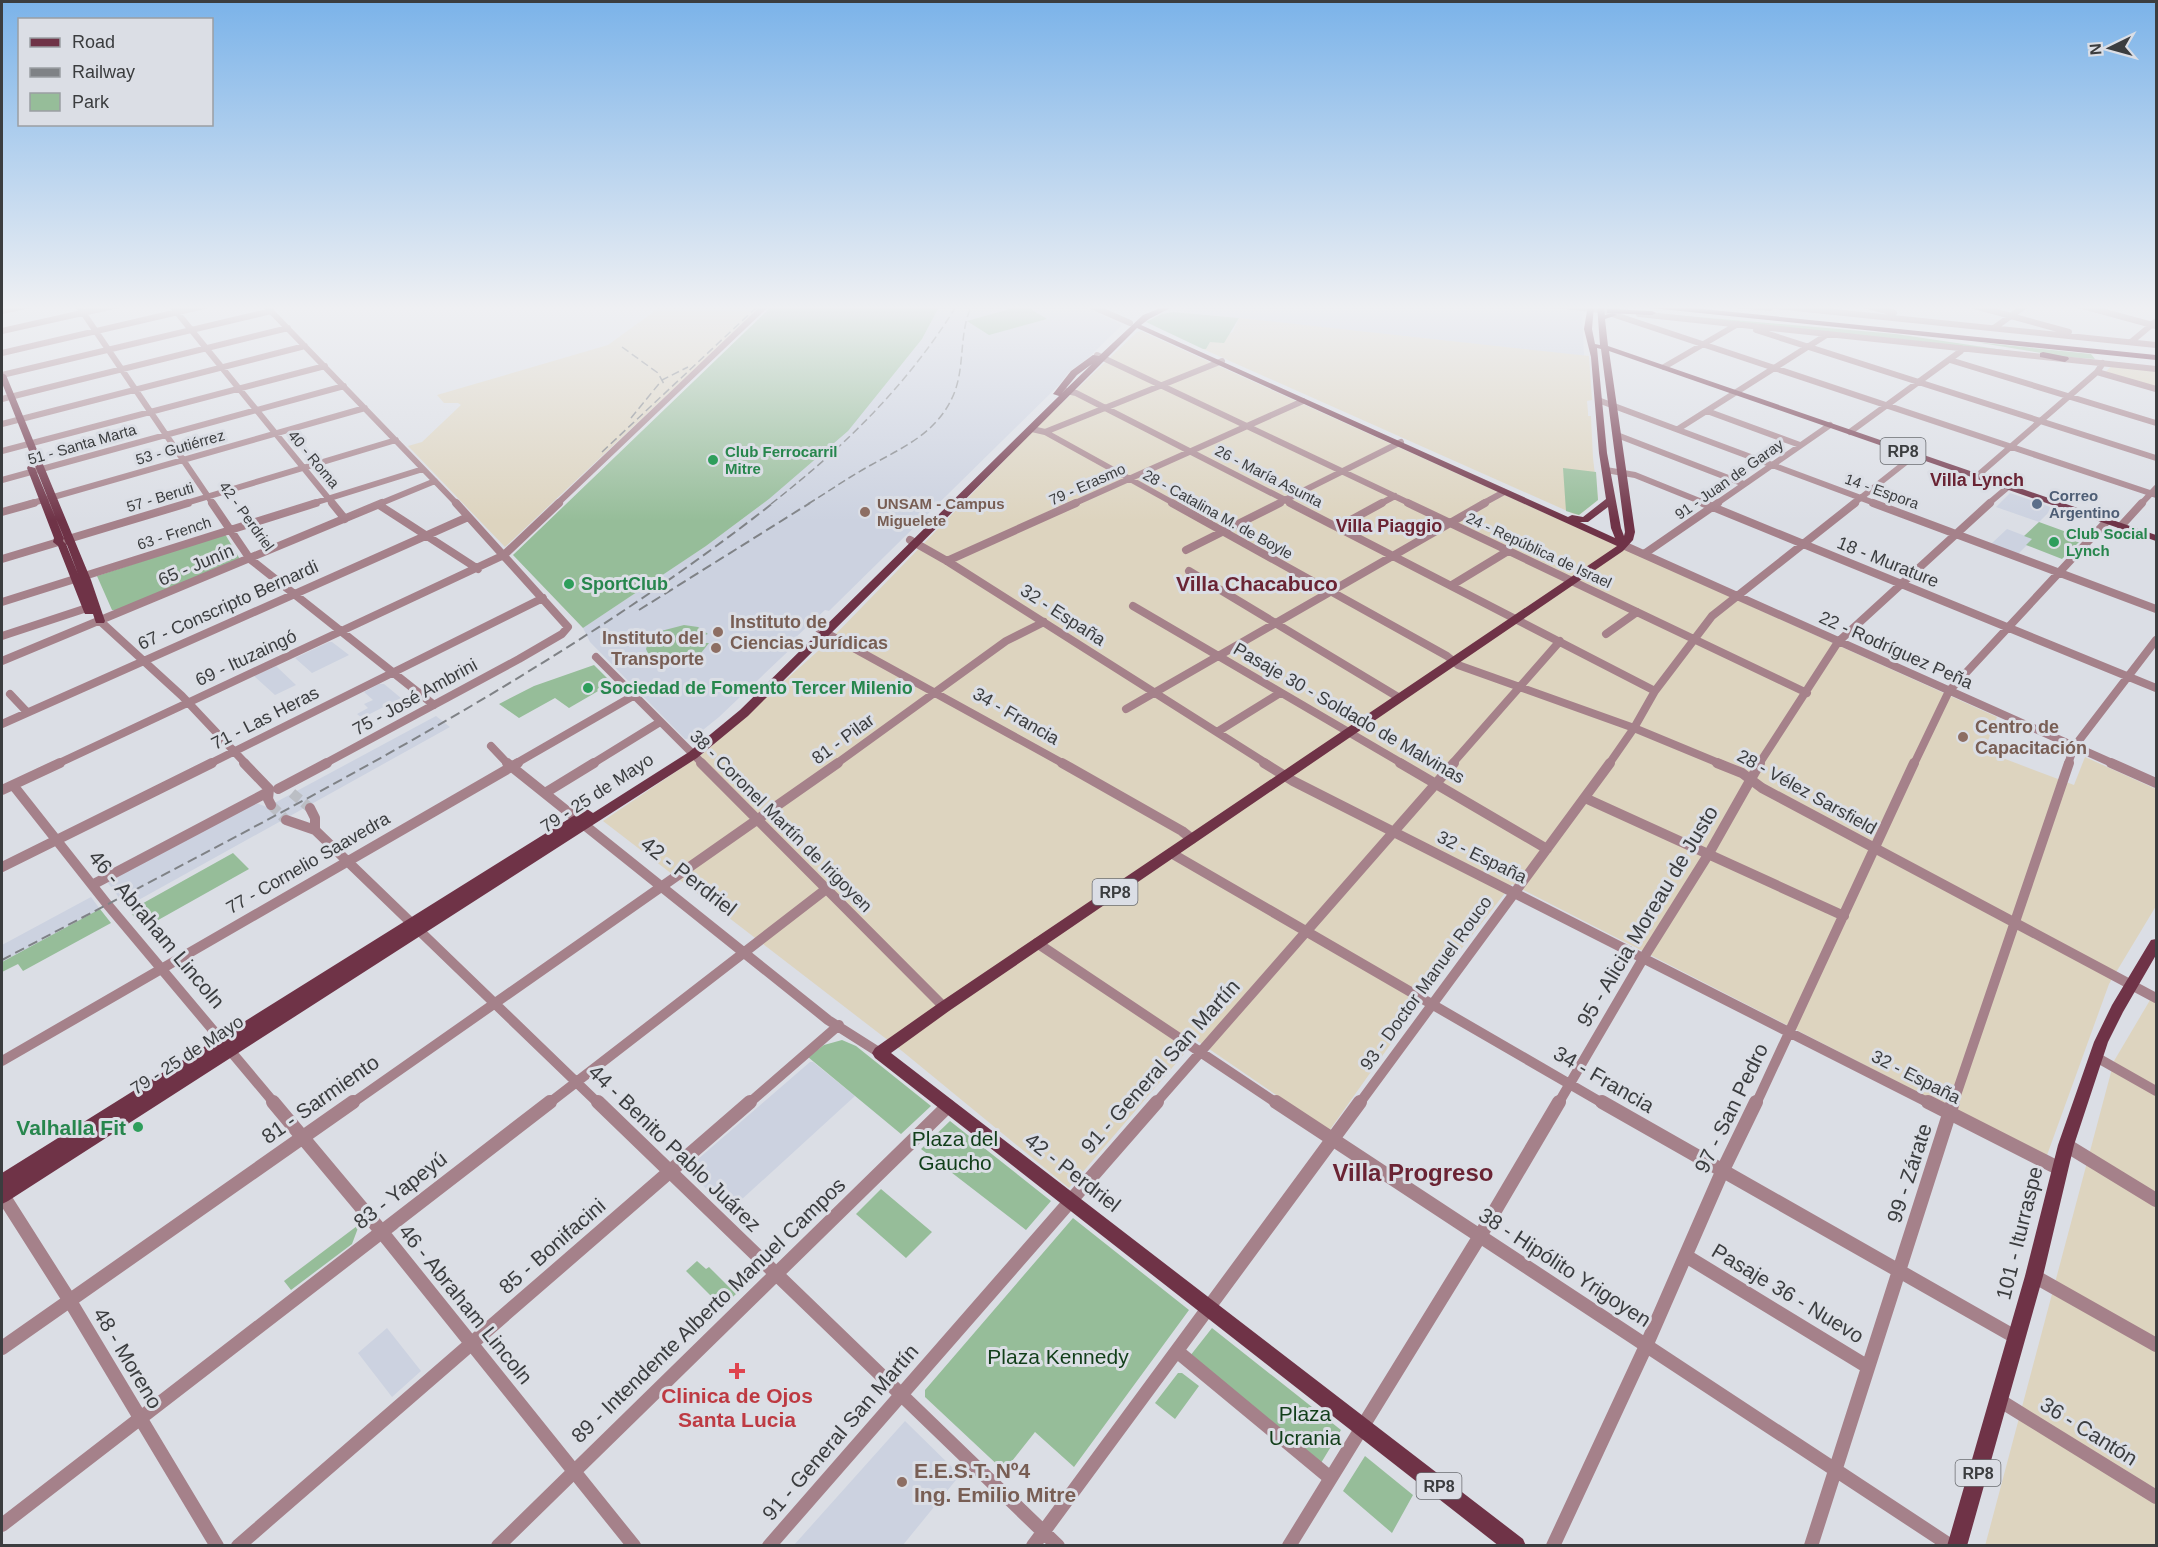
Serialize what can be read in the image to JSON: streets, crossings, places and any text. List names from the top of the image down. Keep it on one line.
{"streets":{"main road":["RP8","42 - Perdriel","22 - Rodríguez Peña","79 - 25 de Mayo","101 - Iturraspe"],"street":["51 - Santa Marta","53 - Gutiérrez","40 - Roma","26 - María Asunta","91 - Juan de Garay","79 - Erasmo","14 - Espora","57 - Beruti","28 - Catalina M. de Boyle","63 - French","24 - República de Israel","18 - Murature","65 - Junín","67 - Conscripto Bernardi","32 - España","69 - Ituzaingó","75 - José Ambrini","Pasaje 30 - Soldado de Malvinas","34 - Francia","71 - Las Heras","81 - Pilar","28 - Vélez Sarsfield","38 - Coronel Martín de Irigoyen","77 - Cornelio Saavedra","95 - Alicia Moreau de Justo","46 - Abraham Lincoln","93 - Doctor Manuel Rouco","91 - General San Martín","81 - Sarmiento","97 - San Pedro","44 - Benito Pablo Juárez","99 - Zárate","83 - Yapeyú","85 - Bonifacini","38 - Hipólito Yrigoyen","Pasaje 36 - Nuevo","89 - Intendente Alberto Manuel Campos","48 - Moreno","36 - Cantón"]},"crossings":[["51 - Santa Marta","40 - Roma"],["51 - Santa Marta","42 - Perdriel"],["53 - Gutiérrez","40 - Roma"],["53 - Gutiérrez","42 - Perdriel"],["RP8","26 - María Asunta"],["RP8","91 - Juan de Garay"],["RP8","28 - Catalina M. de Boyle"],["RP8","42 - Perdriel"],["RP8","24 - República de Israel"],["RP8","32 - España"],["RP8","22 - Rodríguez Peña"],["RP8","Pasaje 30 - Soldado de Malvinas"],["RP8","34 - Francia"],["RP8","28 - Vélez Sarsfield"],["RP8","38 - Coronel Martín de Irigoyen"],["RP8","95 - Alicia Moreau de Justo"],["RP8","93 - Doctor Manuel Rouco"],["RP8","97 - San Pedro"],["RP8","38 - Hipólito Yrigoyen"],["40 - Roma","57 - Beruti"],["40 - Roma","63 - French"],["40 - Roma","65 - Junín"],["26 - María Asunta","79 - Erasmo"],["26 - María Asunta","79 - 25 de Mayo"],["26 - María Asunta","93 - Doctor Manuel Rouco"],["26 - María Asunta","91 - General San Martín"],["91 - Juan de Garay","14 - Espora"],["91 - Juan de Garay","18 - Murature"],["91 - Juan de Garay","22 - Rodríguez Peña"],["79 - Erasmo","28 - Catalina M. de Boyle"],["79 - Erasmo","24 - República de Israel"],["79 - Erasmo","32 - España"],["79 - Erasmo","22 - Rodríguez Peña"],["14 - Espora","95 - Alicia Moreau de Justo"],["14 - Espora","93 - Doctor Manuel Rouco"],["14 - Espora","97 - San Pedro"],["57 - Beruti","42 - Perdriel"],["28 - Catalina M. de Boyle","28 - Vélez Sarsfield"],["28 - Catalina M. de Boyle","79 - 25 de Mayo"],["42 - Perdriel","63 - French"],["42 - Perdriel","65 - Junín"],["42 - Perdriel","67 - Conscripto Bernardi"],["42 - Perdriel","69 - Ituzaingó"],["42 - Perdriel","75 - José Ambrini"],["42 - Perdriel","71 - Las Heras"],["42 - Perdriel","81 - Pilar"],["42 - Perdriel","79 - 25 de Mayo"],["42 - Perdriel","77 - Cornelio Saavedra"],["42 - Perdriel","95 - Alicia Moreau de Justo"],["42 - Perdriel","93 - Doctor Manuel Rouco"],["42 - Perdriel","91 - General San Martín"],["42 - Perdriel","81 - Sarmiento"],["42 - Perdriel","83 - Yapeyú"],["42 - Perdriel","85 - Bonifacini"],["42 - Perdriel","89 - Intendente Alberto Manuel Campos"],["24 - República de Israel","95 - Alicia Moreau de Justo"],["24 - República de Israel","93 - Doctor Manuel Rouco"],["18 - Murature","95 - Alicia Moreau de Justo"],["18 - Murature","93 - Doctor Manuel Rouco"],["18 - Murature","97 - San Pedro"],["18 - Murature","99 - Zárate"],["32 - España","81 - Pilar"],["32 - España","79 - 25 de Mayo"],["32 - España","95 - Alicia Moreau de Justo"],["32 - España","93 - Doctor Manuel Rouco"],["32 - España","91 - General San Martín"],["32 - España","97 - San Pedro"],["32 - España","99 - Zárate"],["32 - España","101 - Iturraspe"],["22 - Rodríguez Peña","95 - Alicia Moreau de Justo"],["22 - Rodríguez Peña","93 - Doctor Manuel Rouco"],["22 - Rodríguez Peña","97 - San Pedro"],["22 - Rodríguez Peña","99 - Zárate"],["69 - Ituzaingó","46 - Abraham Lincoln"],["75 - José Ambrini","71 - Las Heras"],["75 - José Ambrini","46 - Abraham Lincoln"],["Pasaje 30 - Soldado de Malvinas","93 - Doctor Manuel Rouco"],["Pasaje 30 - Soldado de Malvinas","91 - General San Martín"],["34 - Francia","81 - Pilar"],["34 - Francia","79 - 25 de Mayo"],["34 - Francia","95 - Alicia Moreau de Justo"],["34 - Francia","93 - Doctor Manuel Rouco"],["34 - Francia","91 - General San Martín"],["34 - Francia","97 - San Pedro"],["34 - Francia","99 - Zárate"],["34 - Francia","101 - Iturraspe"],["71 - Las Heras","46 - Abraham Lincoln"],["81 - Pilar","38 - Coronel Martín de Irigoyen"],["81 - Pilar","81 - Sarmiento"],["28 - Vélez Sarsfield","95 - Alicia Moreau de Justo"],["28 - Vélez Sarsfield","93 - Doctor Manuel Rouco"],["28 - Vélez Sarsfield","91 - General San Martín"],["28 - Vélez Sarsfield","97 - San Pedro"],["28 - Vélez Sarsfield","99 - Zárate"],["28 - Vélez Sarsfield","101 - Iturraspe"],["79 - 25 de Mayo","38 - Coronel Martín de Irigoyen"],["79 - 25 de Mayo","46 - Abraham Lincoln"],["79 - 25 de Mayo","44 - Benito Pablo Juárez"],["79 - 25 de Mayo","48 - Moreno"],["38 - Coronel Martín de Irigoyen","77 - Cornelio Saavedra"],["38 - Coronel Martín de Irigoyen","83 - Yapeyú"],["77 - Cornelio Saavedra","46 - Abraham Lincoln"],["77 - Cornelio Saavedra","44 - Benito Pablo Juárez"],["95 - Alicia Moreau de Justo","38 - Hipólito Yrigoyen"],["46 - Abraham Lincoln","81 - Sarmiento"],["46 - Abraham Lincoln","83 - Yapeyú"],["46 - Abraham Lincoln","85 - Bonifacini"],["46 - Abraham Lincoln","89 - Intendente Alberto Manuel Campos"],["93 - Doctor Manuel Rouco","44 - Benito Pablo Juárez"],["93 - Doctor Manuel Rouco","38 - Hipólito Yrigoyen"],["91 - General San Martín","44 - Benito Pablo Juárez"],["91 - General San Martín","38 - Hipólito Yrigoyen"],["81 - Sarmiento","44 - Benito Pablo Juárez"],["81 - Sarmiento","48 - Moreno"],["97 - San Pedro","38 - Hipólito Yrigoyen"],["97 - San Pedro","Pasaje 36 - Nuevo"],["44 - Benito Pablo Juárez","83 - Yapeyú"],["44 - Benito Pablo Juárez","85 - Bonifacini"],["44 - Benito Pablo Juárez","89 - Intendente Alberto Manuel Campos"],["99 - Zárate","38 - Hipólito Yrigoyen"],["99 - Zárate","Pasaje 36 - Nuevo"],["83 - Yapeyú","48 - Moreno"],["101 - Iturraspe","36 - Cantón"]],"districts":["Villa Lynch","Villa Piaggio","Villa Chacabuco","Villa Progreso"],"parks":["Plaza del Gaucho","Plaza Kennedy","Plaza Ucrania"],"places":{"other":["Club Ferrocarril Mitre","Correo Argentino","UNSAM - Campus Miguelete","Club Social Lynch","SportClub","Instituto de Ciencias Jurídicas","Instituto del Transporte","Sociedad de Fomento Tercer Milenio","Centro de Capacitación","Valhalla Fit","E.E.S.T. Nº4 Ing. Emilio Mitre"],"health":["Clinica de Ojos Santa Lucia"]},"legend":["Road","Railway","Park"],"north":"left"}
